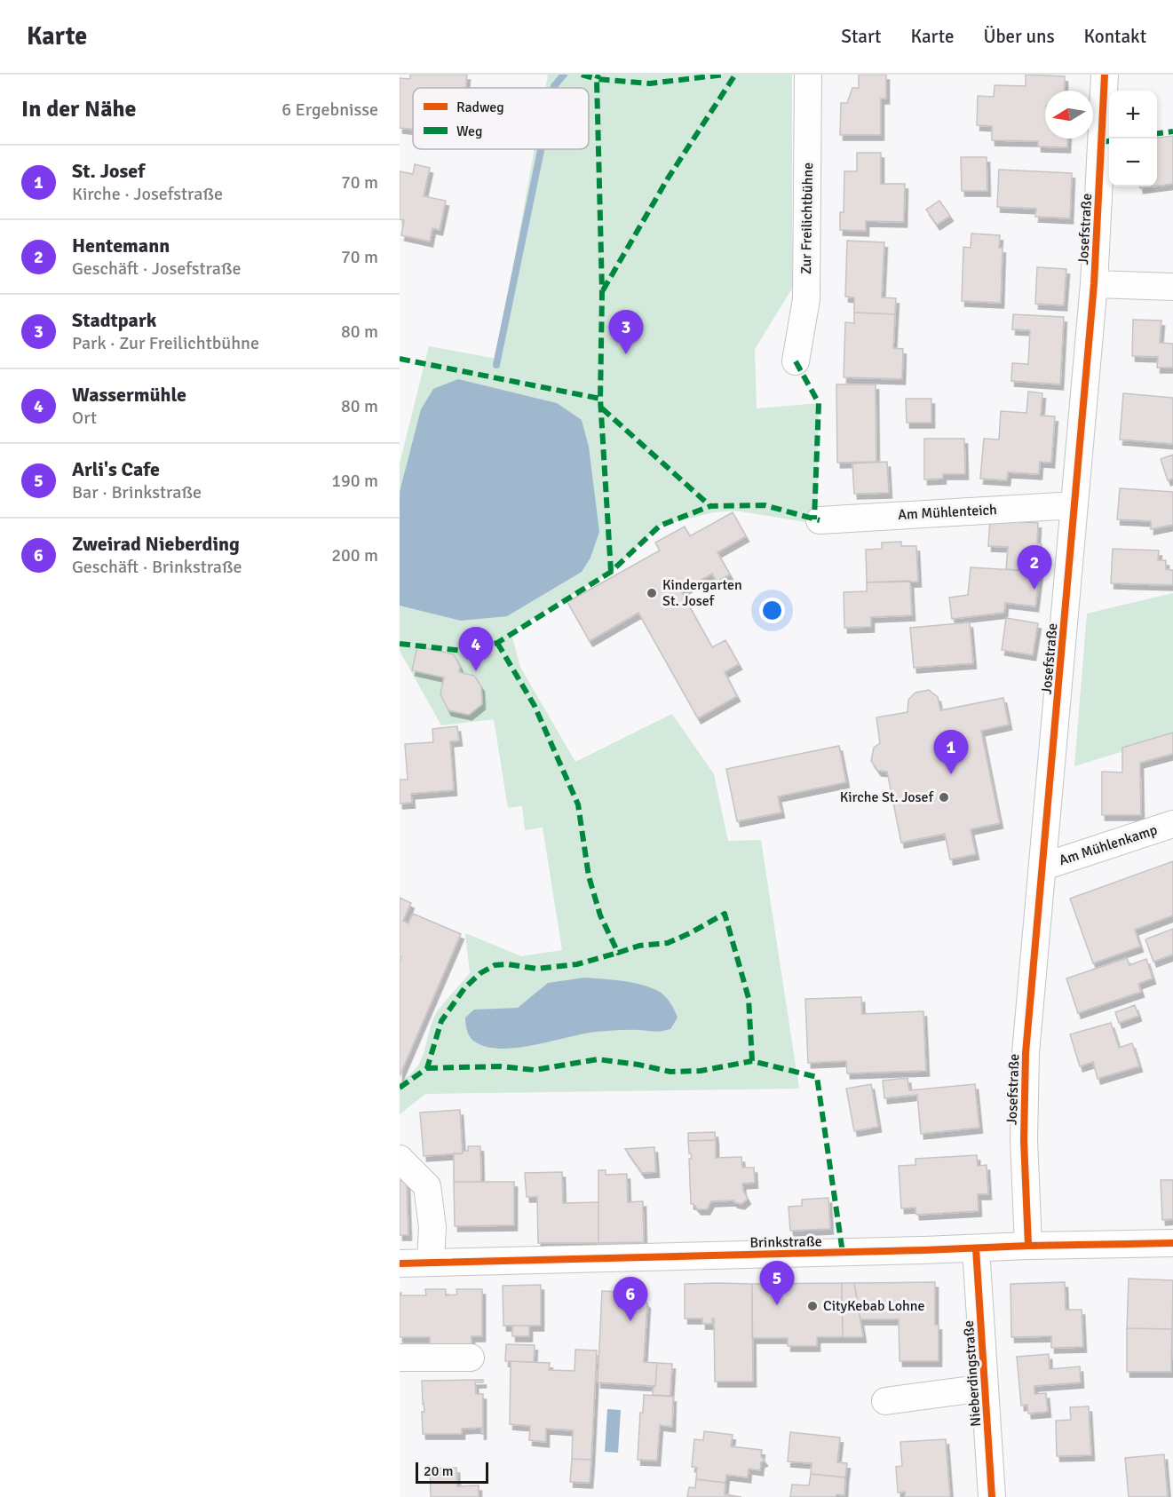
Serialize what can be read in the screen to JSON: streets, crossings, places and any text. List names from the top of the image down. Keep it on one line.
{"streets":{"street":["Zur Freilichtbühne","Josefstraße","Am Mühlenteich","Am Mühlenkamp","Brinkstraße","Nieberdingstraße"]},"crossings":[["Josefstraße","Am Mühlenteich"],["Josefstraße","Am Mühlenkamp"],["Josefstraße","Brinkstraße"],["Brinkstraße","Nieberdingstraße"]],"places":["Kindergarten St. Josef","Kirche St. Josef","CityKebab Lohne"],"legend":["Radweg","Weg"],"scale_bar":"20 m","north":"left","page":{"header":"Karte","nav":["Start","Karte","Über uns","Kontakt"],"heading":["In der Nähe","6 Ergebnisse"],"map_buttons":["+","−"],"list":[{"mark":"1","name":"St. Josef","note":"Kirche · Josefstraße","value":"70 m"},{"mark":"2","name":"Hentemann","note":"Geschäft · Josefstraße","value":"70 m"},{"mark":"3","name":"Stadtpark","note":"Park · Zur Freilichtbühne","value":"80 m"},{"mark":"4","name":"Wassermühle","note":"Ort","value":"80 m"},{"mark":"5","name":"Arli's Cafe","note":"Bar · Brinkstraße","value":"190 m"},{"mark":"6","name":"Zweirad Nieberding","note":"Geschäft · Brinkstraße","value":"200 m"}],"pins":["3","2","4","1","5","6"],"scale":"20 m"}}
